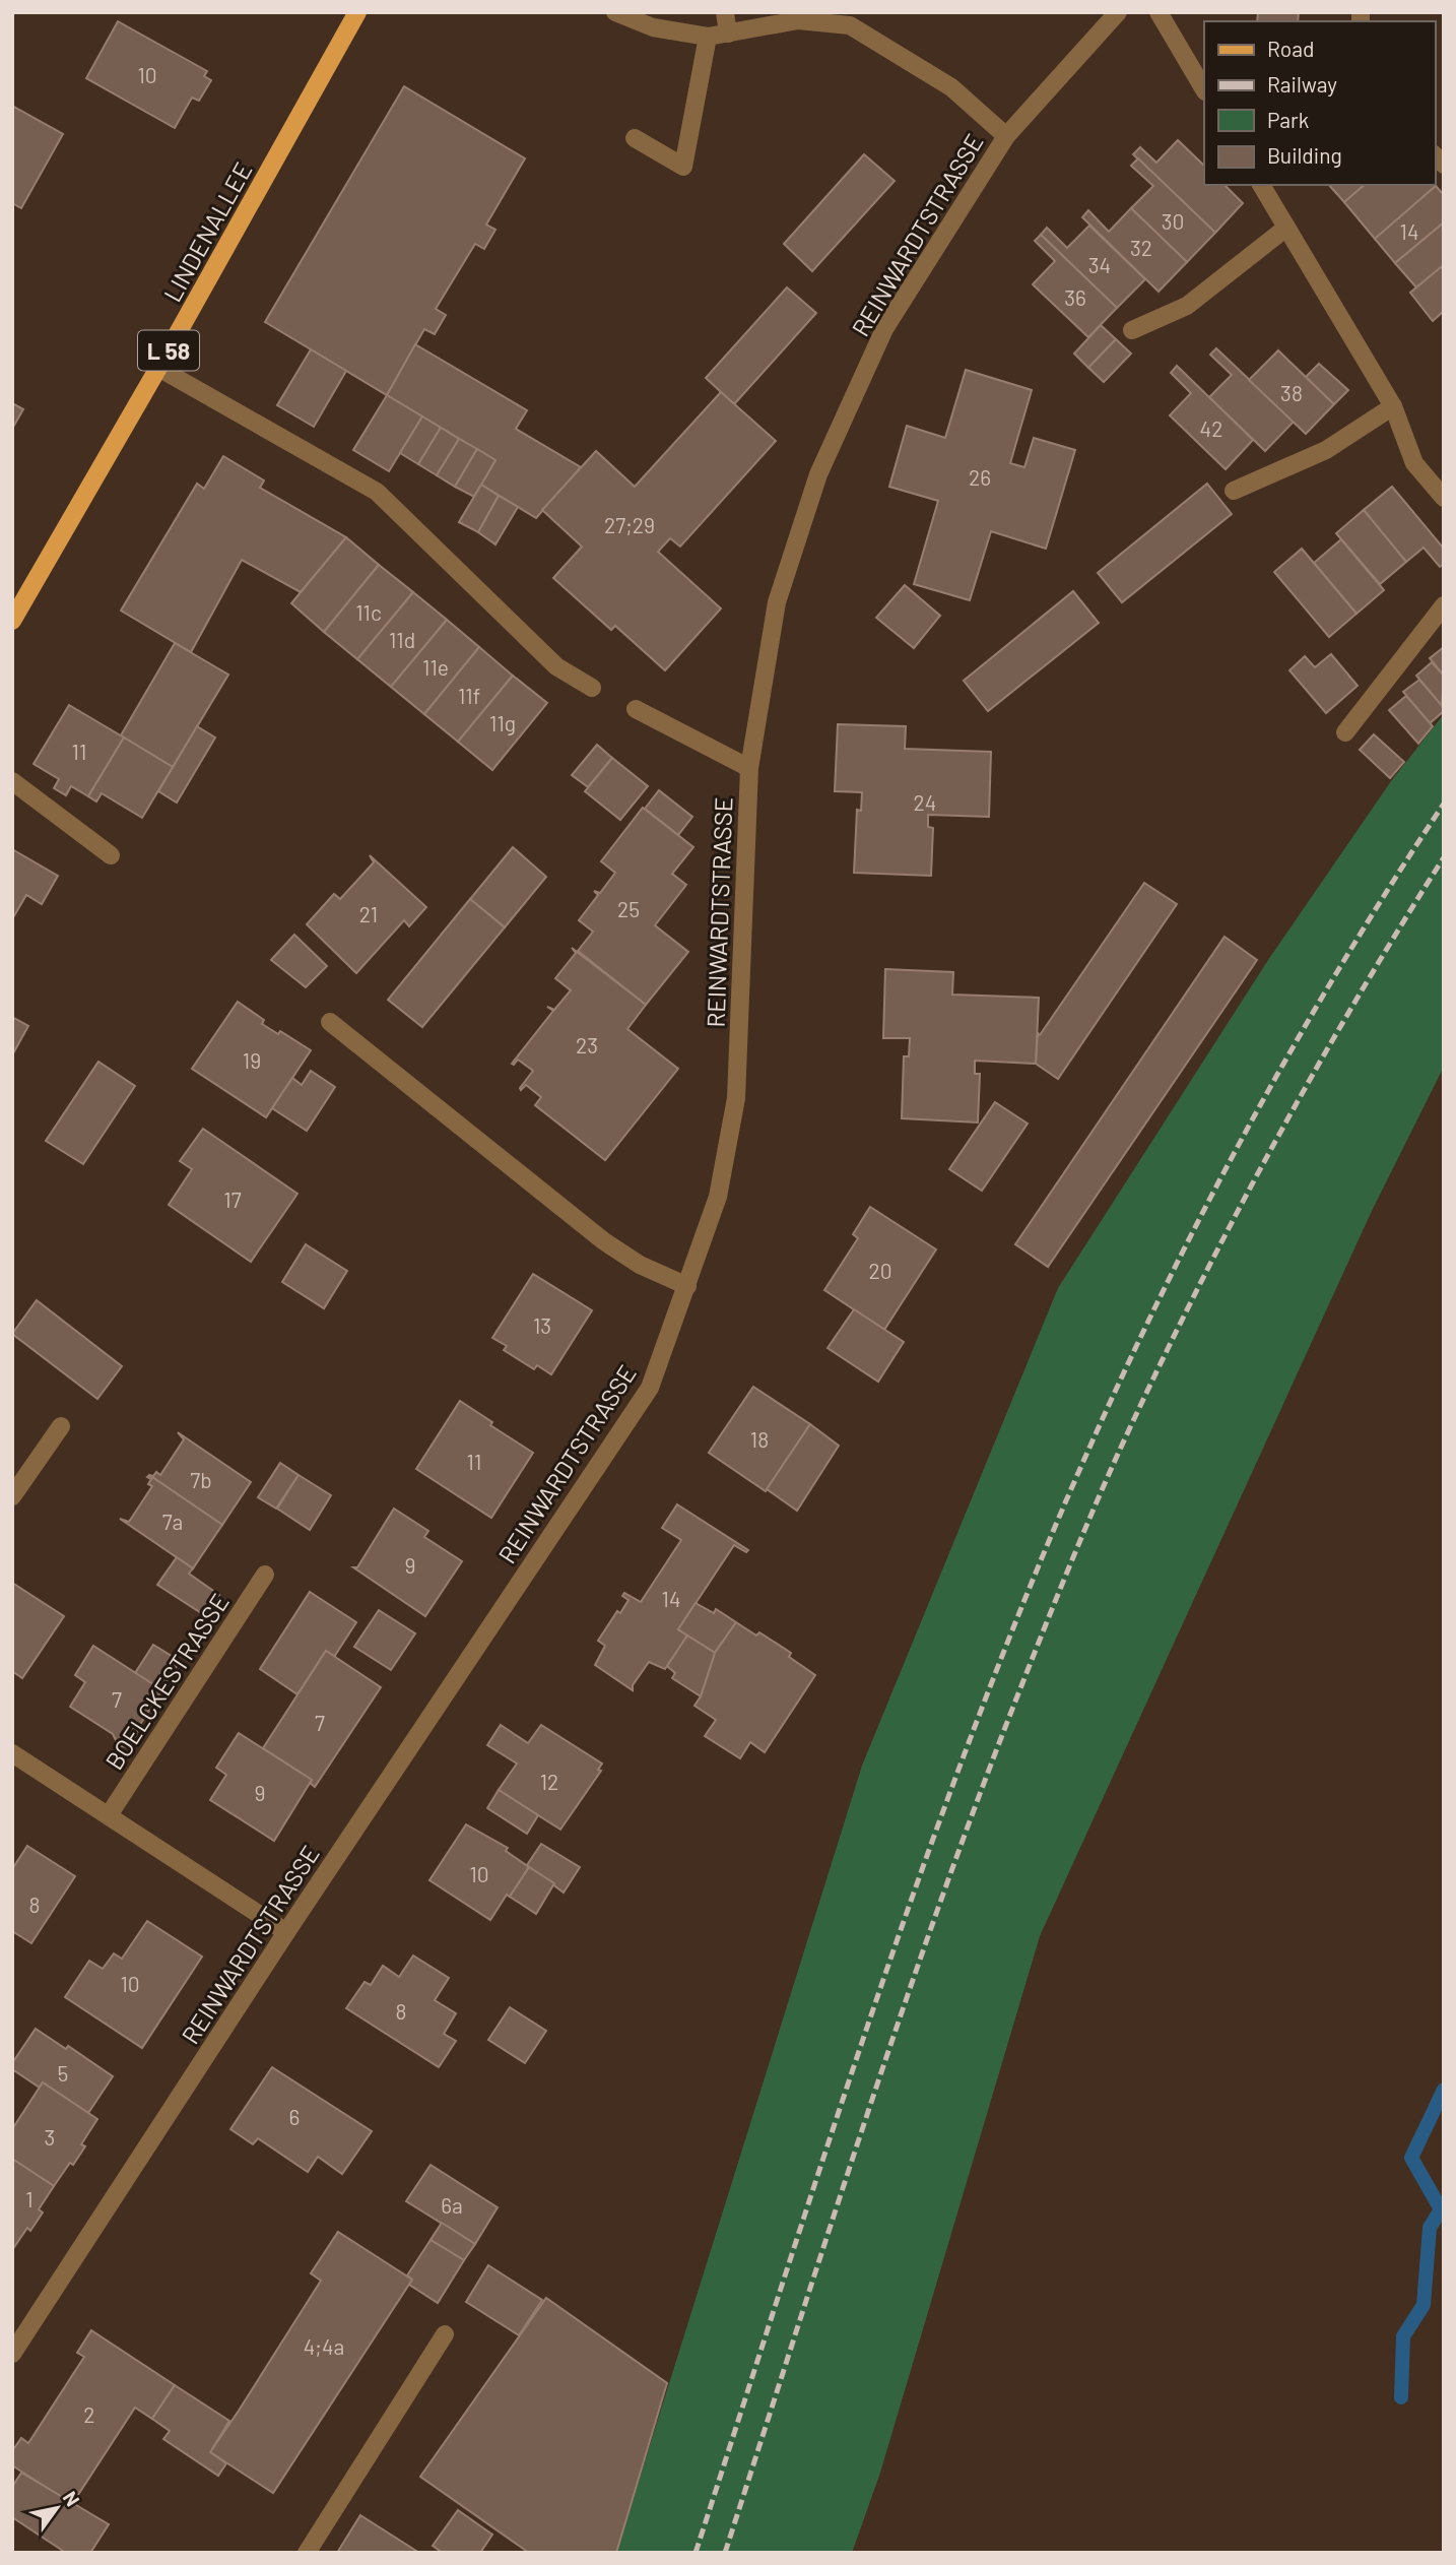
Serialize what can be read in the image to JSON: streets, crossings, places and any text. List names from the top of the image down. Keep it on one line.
{"streets":{"main road":["LINDENALLEE","L 58"],"street":["REINWARDTSTRASSE","BOELCKESTRASSE"]},"house_numbers":["10","30","14","32","34","36","38","42","26","27;29","11c","11d","11e","11f","11g","11","24","25","21","23","19","17","20","13","18","11","7b","7a","9","14","7","7","12","9","10","8","10","8","5","6","3","1","6a","4;4a","2"],"legend":["Road","Railway","Park","Building"],"north":"top right"}
